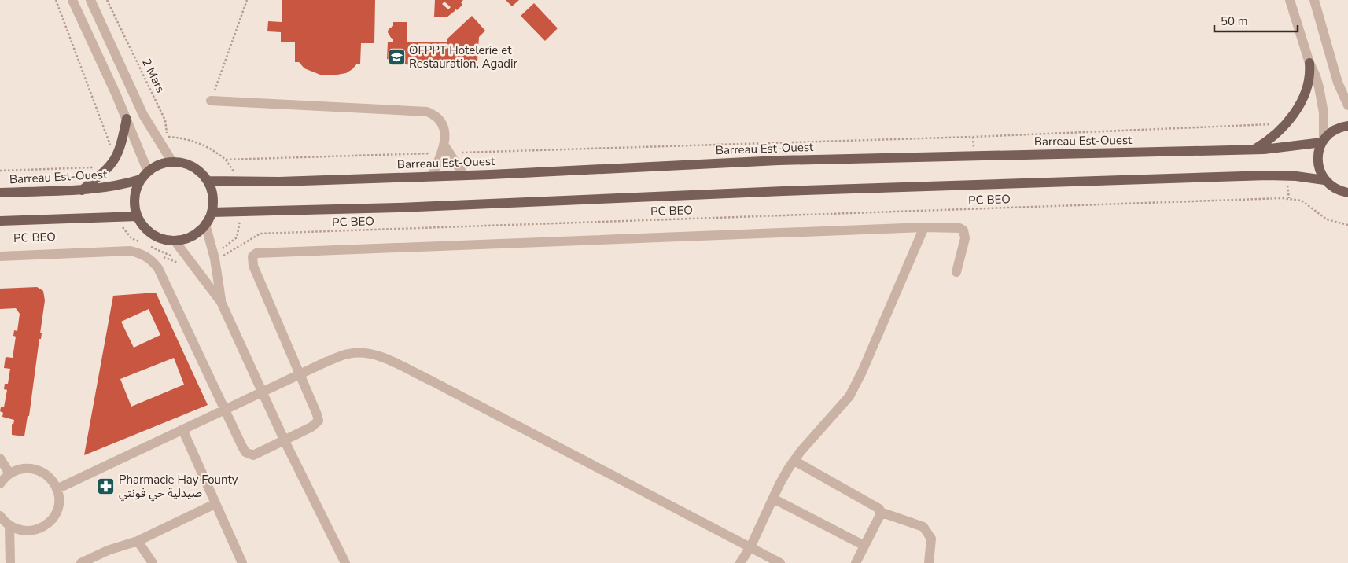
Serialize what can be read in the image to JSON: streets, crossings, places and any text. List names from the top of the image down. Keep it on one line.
{"streets":{"main road":["Barreau Est-Ouest"],"path":["2 Mars","PC BEO"]},"places":{"school or university":["OFPPT Hotelerie et Restauration, Agadir"],"pharmacy":["Pharmacie Hay Founty صيدلية حي فونتي"]},"scale_bar":"50 m"}
